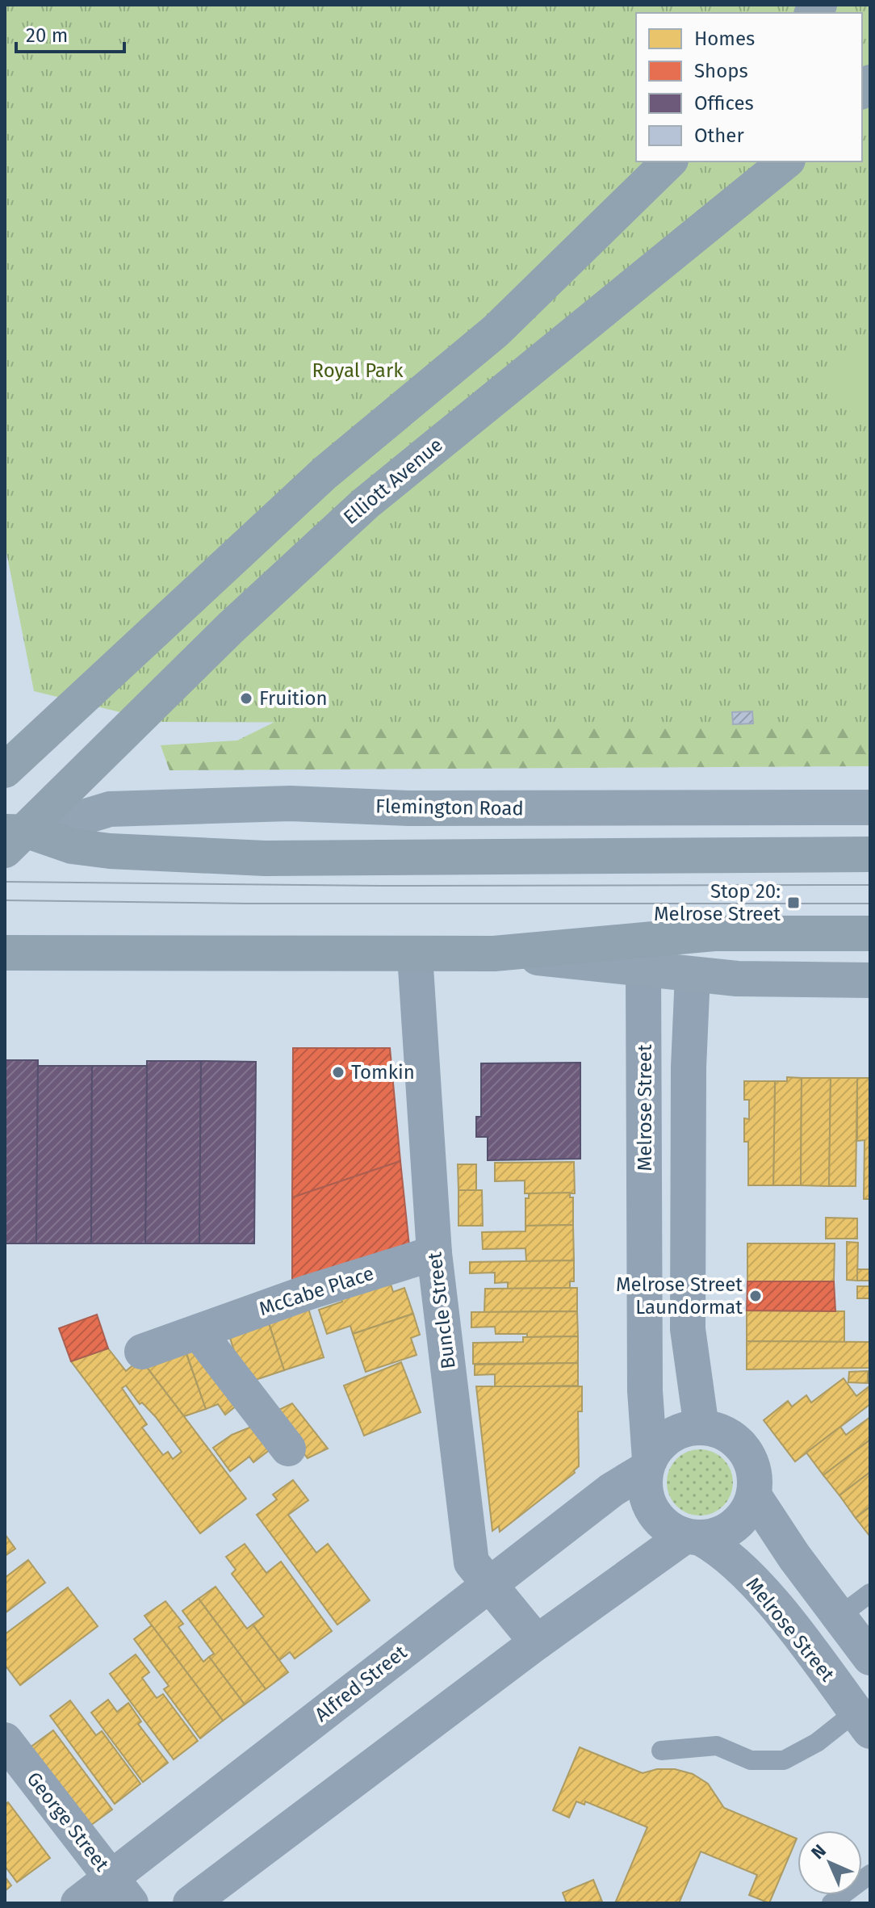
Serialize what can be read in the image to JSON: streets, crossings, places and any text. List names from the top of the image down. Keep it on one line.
{"streets":{"highway":["Elliott Avenue"],"main road":["Flemington Road"],"street":["Melrose Street","McCabe Place","Buncle Street","Alfred Street","George Street"]},"crossings":[["Elliott Avenue","Flemington Road"],["Melrose Street","Alfred Street"],["McCabe Place","Buncle Street"],["Buncle Street","Alfred Street"],["Alfred Street","George Street"]],"parks":["Royal Park"],"places":{"other":["Fruition","Tomkin","Melrose Street Laundormat"],"transit":["Stop 20: Melrose Street"]},"legend":["Homes","Shops","Offices","Other"],"scale_bar":"20 m","north":"top left"}
